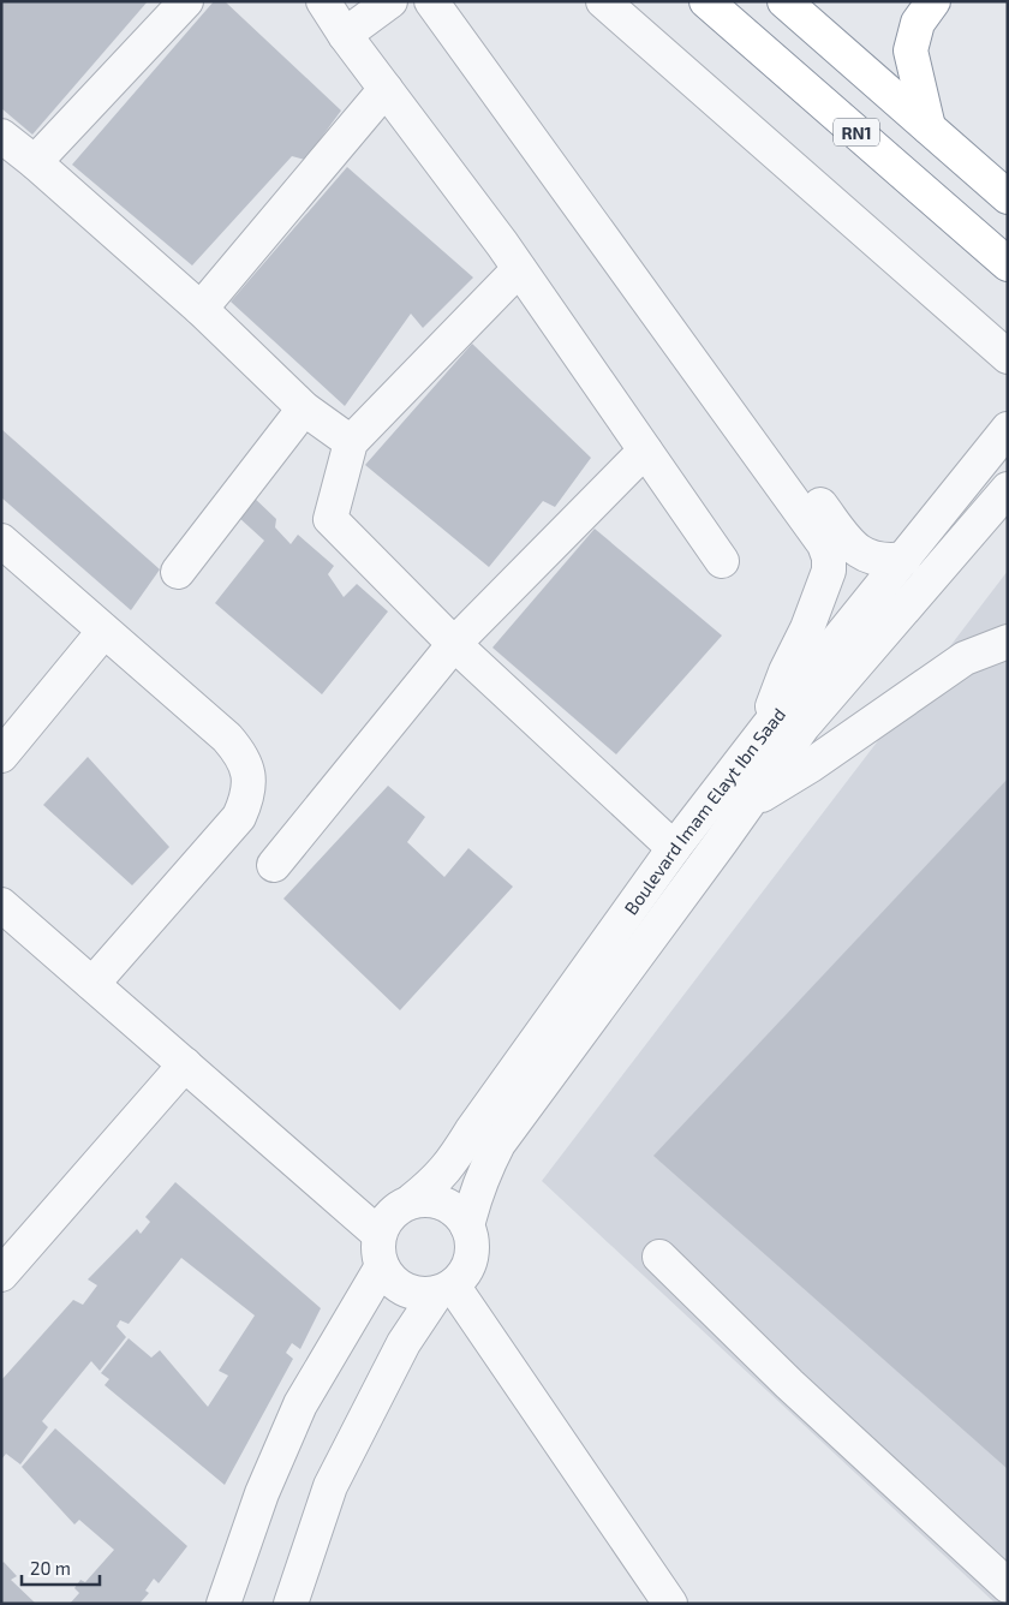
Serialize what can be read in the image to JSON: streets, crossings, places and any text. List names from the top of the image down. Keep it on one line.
{"streets":{"highway":["RN1"],"street":["Boulevard Imam Elayt Ibn Saad"]},"scale_bar":"20 m"}
